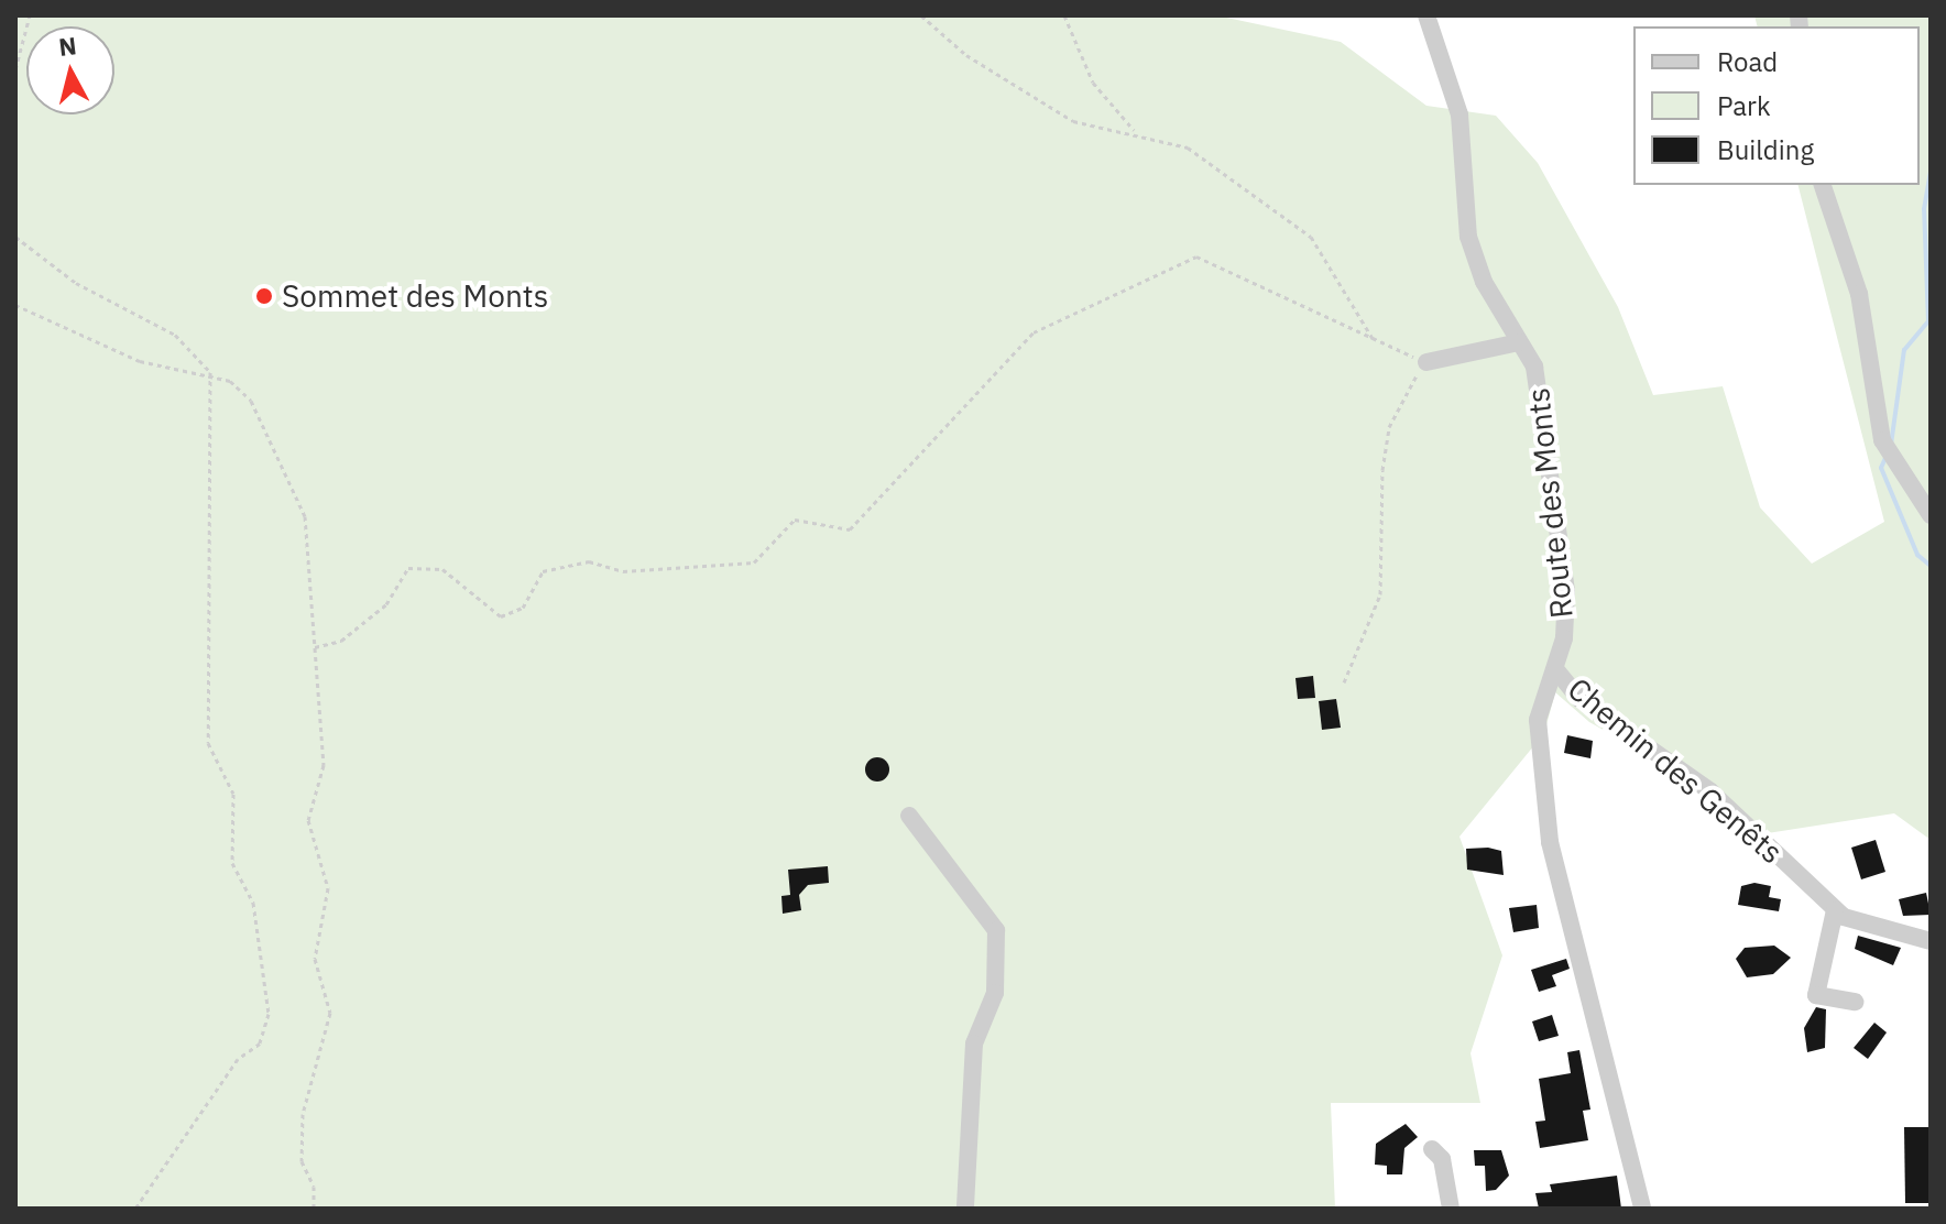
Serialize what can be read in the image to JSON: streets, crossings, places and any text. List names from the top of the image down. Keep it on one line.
{"streets":{"street":["Route des Monts","Chemin des Genêts"]},"crossings":[["Route des Monts","Chemin des Genêts"]],"places":["Sommet des Monts"],"legend":["Road","Park","Building"],"north":"top"}
